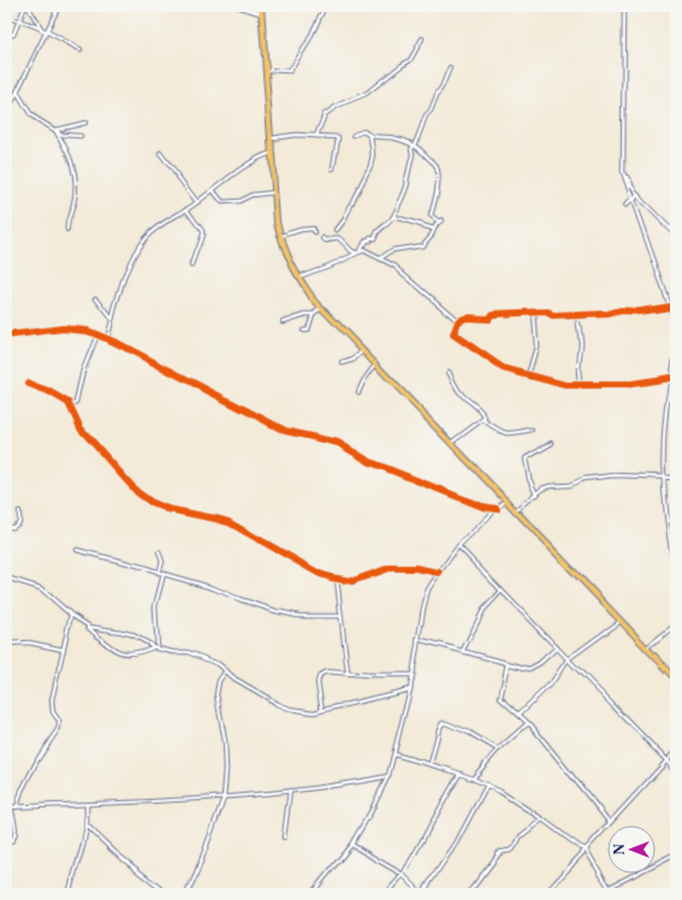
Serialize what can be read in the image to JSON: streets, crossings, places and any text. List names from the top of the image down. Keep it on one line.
{"north":"left"}
